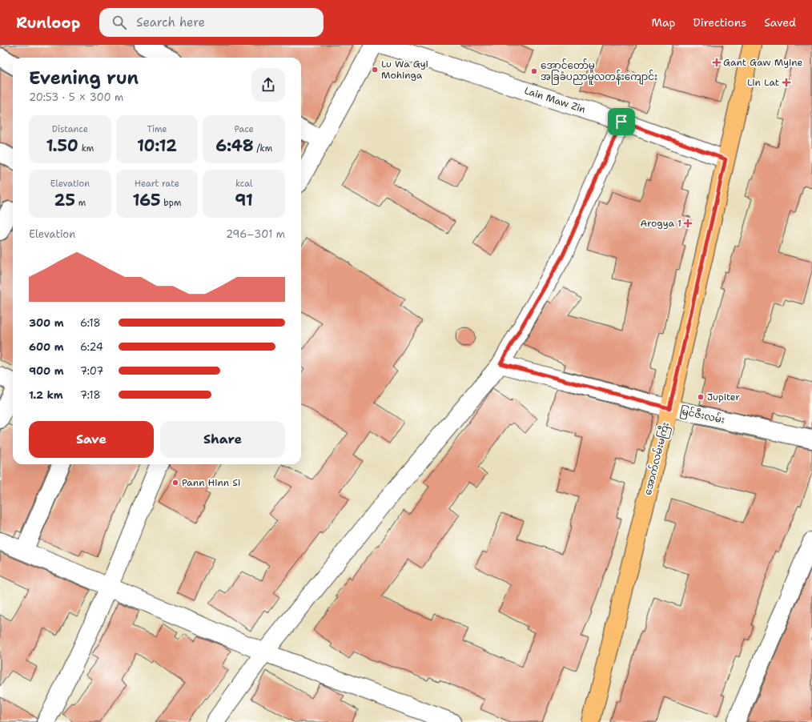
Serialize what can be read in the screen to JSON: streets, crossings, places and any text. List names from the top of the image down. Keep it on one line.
{"streets":{"main road":["အောက်လမ်းမကြီး"],"street":["Lain Maw Zin","မြင်ဇီးလမ်း"]},"crossings":[["Lain Maw Zin","အောက်လမ်းမကြီး"],["မြင်ဇီးလမ်း","အောက်လမ်းမကြီး"]],"places":{"health":["Gant Gaw Myine","Lin Lat","Arogya 1"],"other":["Lu Wa Gyi Mohinga","အောင်တော်မူ အခြခံပညာမူလတန်းကျောင်း","Jupiter","Pann Hinn Si"]},"page":{"header":"Runloop","search":"Search here","nav":["Map","Directions","Saved"],"heading":["Evening run","20:53 · 5 × 300 m"],"stats":[["Distance","1.50 km"],["Time","10:12"],["Pace","6:48 /km"],["Elevation","25 m"],["Heart rate","165 bpm"],["kcal","91"]],"chart":["Elevation","296–301 m"],"list":[{"name":"300 m","note":"6:18"},{"name":"600 m","note":"6:24"},{"name":"900 m","note":"7:07"},{"name":"1.2 km","note":"7:18"}],"buttons":["Save","Share"]}}
